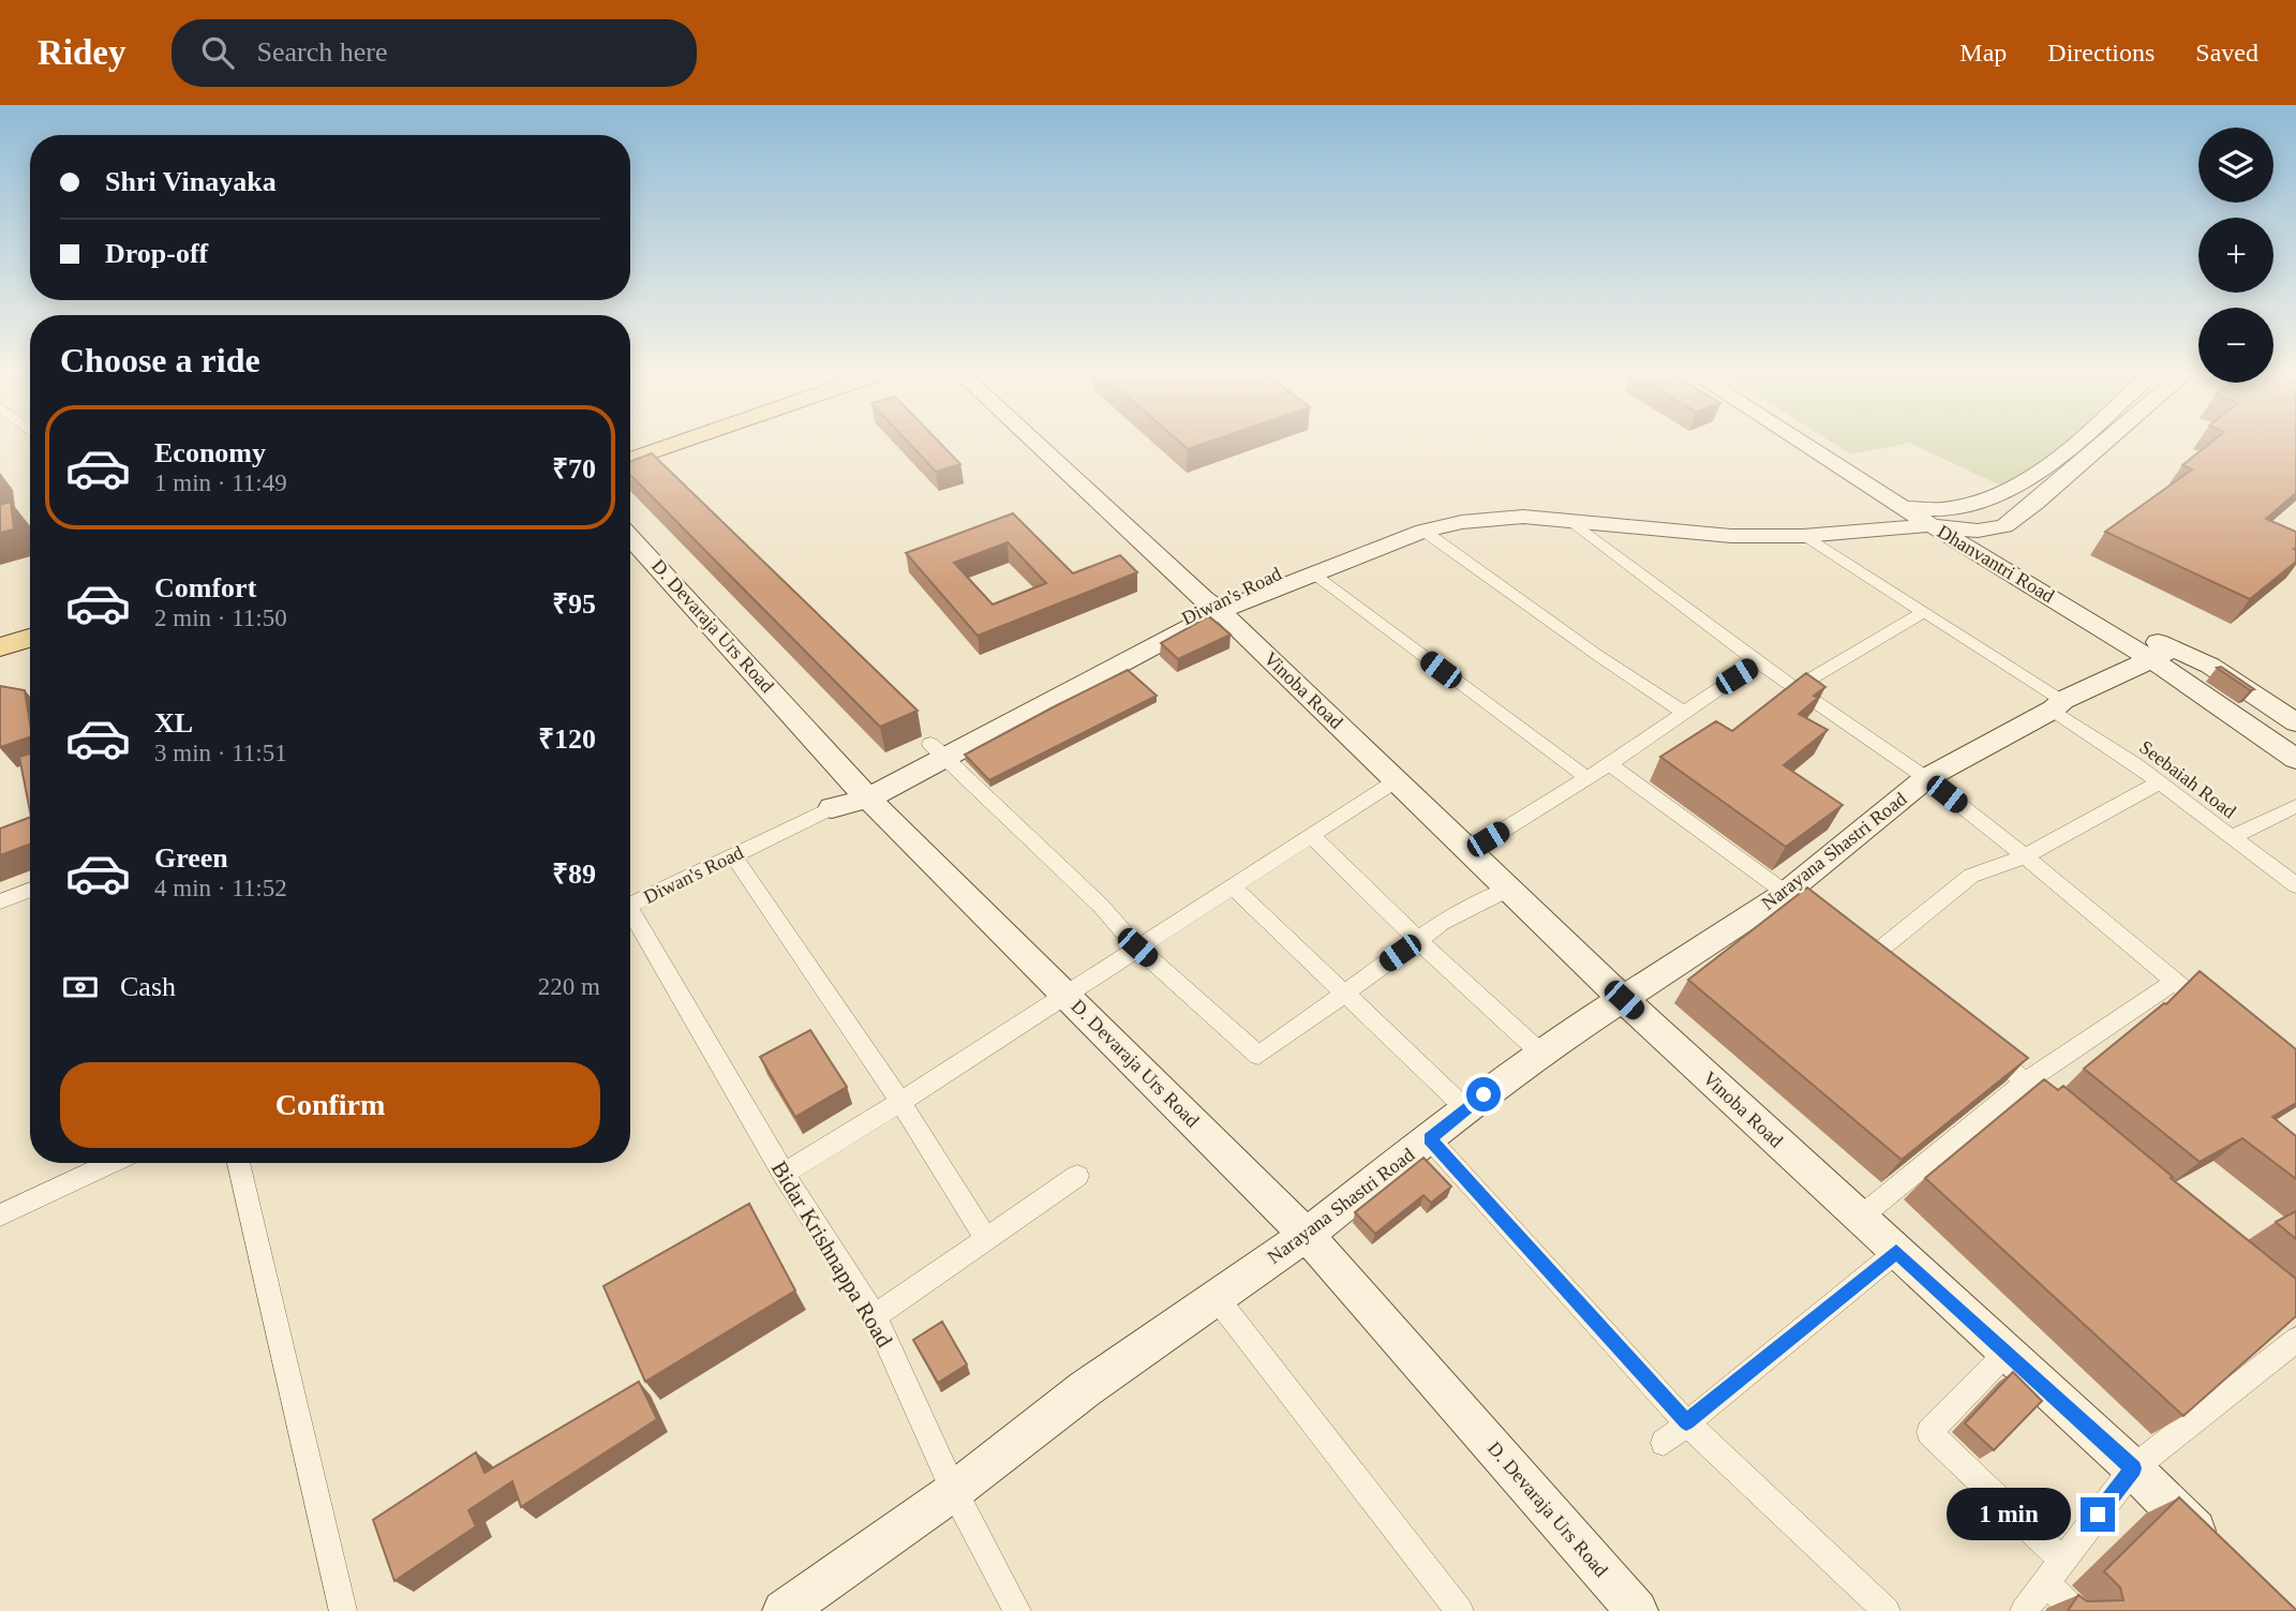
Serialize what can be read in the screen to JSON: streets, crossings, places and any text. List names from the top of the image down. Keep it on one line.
{"streets":{"street":["Dhanvantri Road","Diwan's Road","D. Devaraja Urs Road","Vinoba Road","Seebaiah Road","Narayana Shastri Road","Bidar Krishnappa Road"]},"crossings":[["Dhanvantri Road","Diwan's Road"],["Dhanvantri Road","Narayana Shastri Road"],["Diwan's Road","D. Devaraja Urs Road"],["Diwan's Road","Vinoba Road"],["D. Devaraja Urs Road","Narayana Shastri Road"],["Vinoba Road","Narayana Shastri Road"],["Seebaiah Road","Narayana Shastri Road"],["Narayana Shastri Road","Bidar Krishnappa Road"]],"page":{"header":"Ridey","search":"Search here","nav":["Map","Directions","Saved"],"map_buttons":["+","−"],"banner":["Shri Vinayaka","Drop-off"],"heading":"Choose a ride","list":[{"name":"Economy","note":"1 min · 11:49","value":"₹70"},{"name":"Comfort","note":"2 min · 11:50","value":"₹95"},{"name":"XL","note":"3 min · 11:51","value":"₹120"},{"name":"Green","note":"4 min · 11:52","value":"₹89"}],"pay":["Cash","220 m"],"buttons":"Confirm","bubble":"1 min"}}
